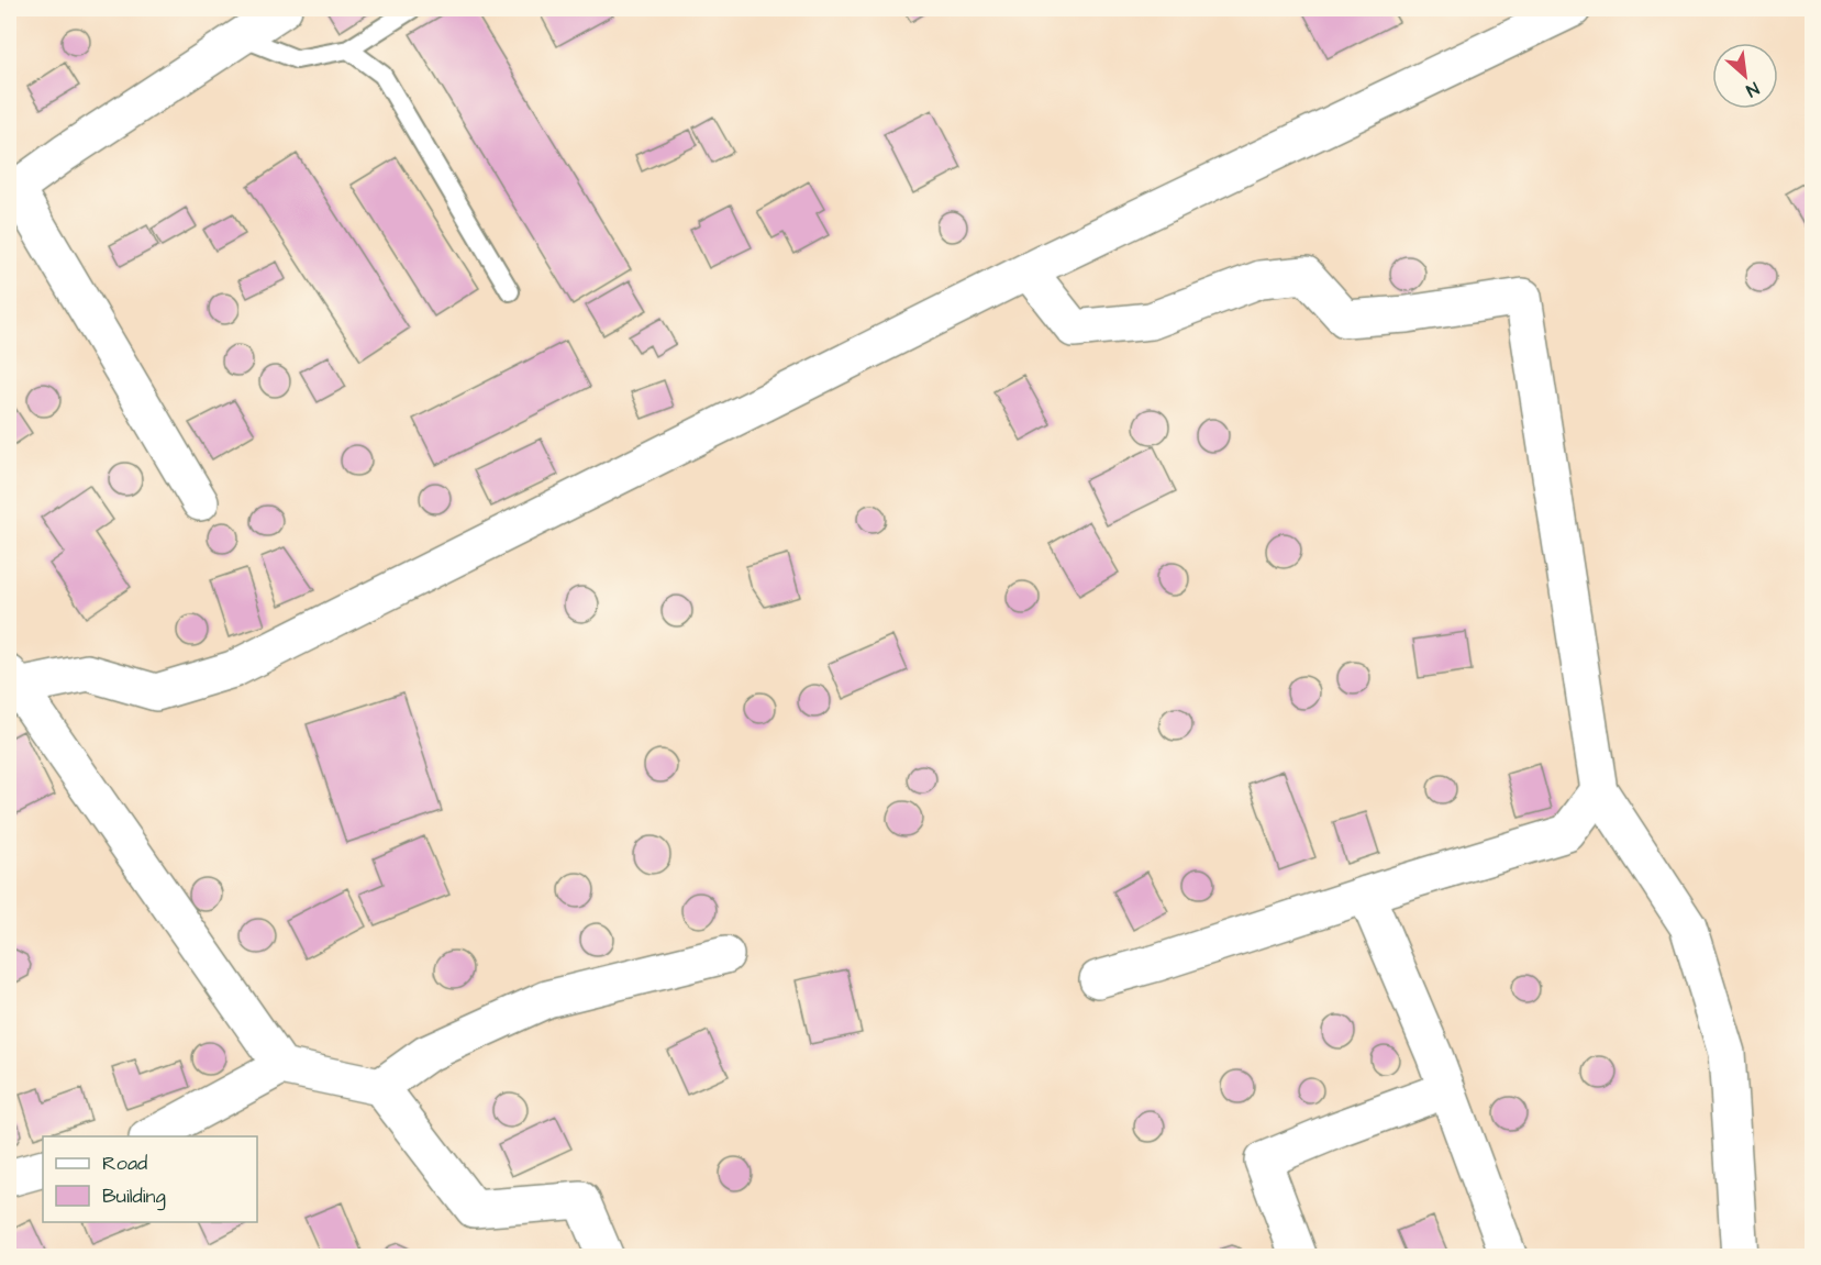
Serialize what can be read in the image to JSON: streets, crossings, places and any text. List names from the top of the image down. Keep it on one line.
{"legend":["Road","Building"],"north":"bottom right"}
